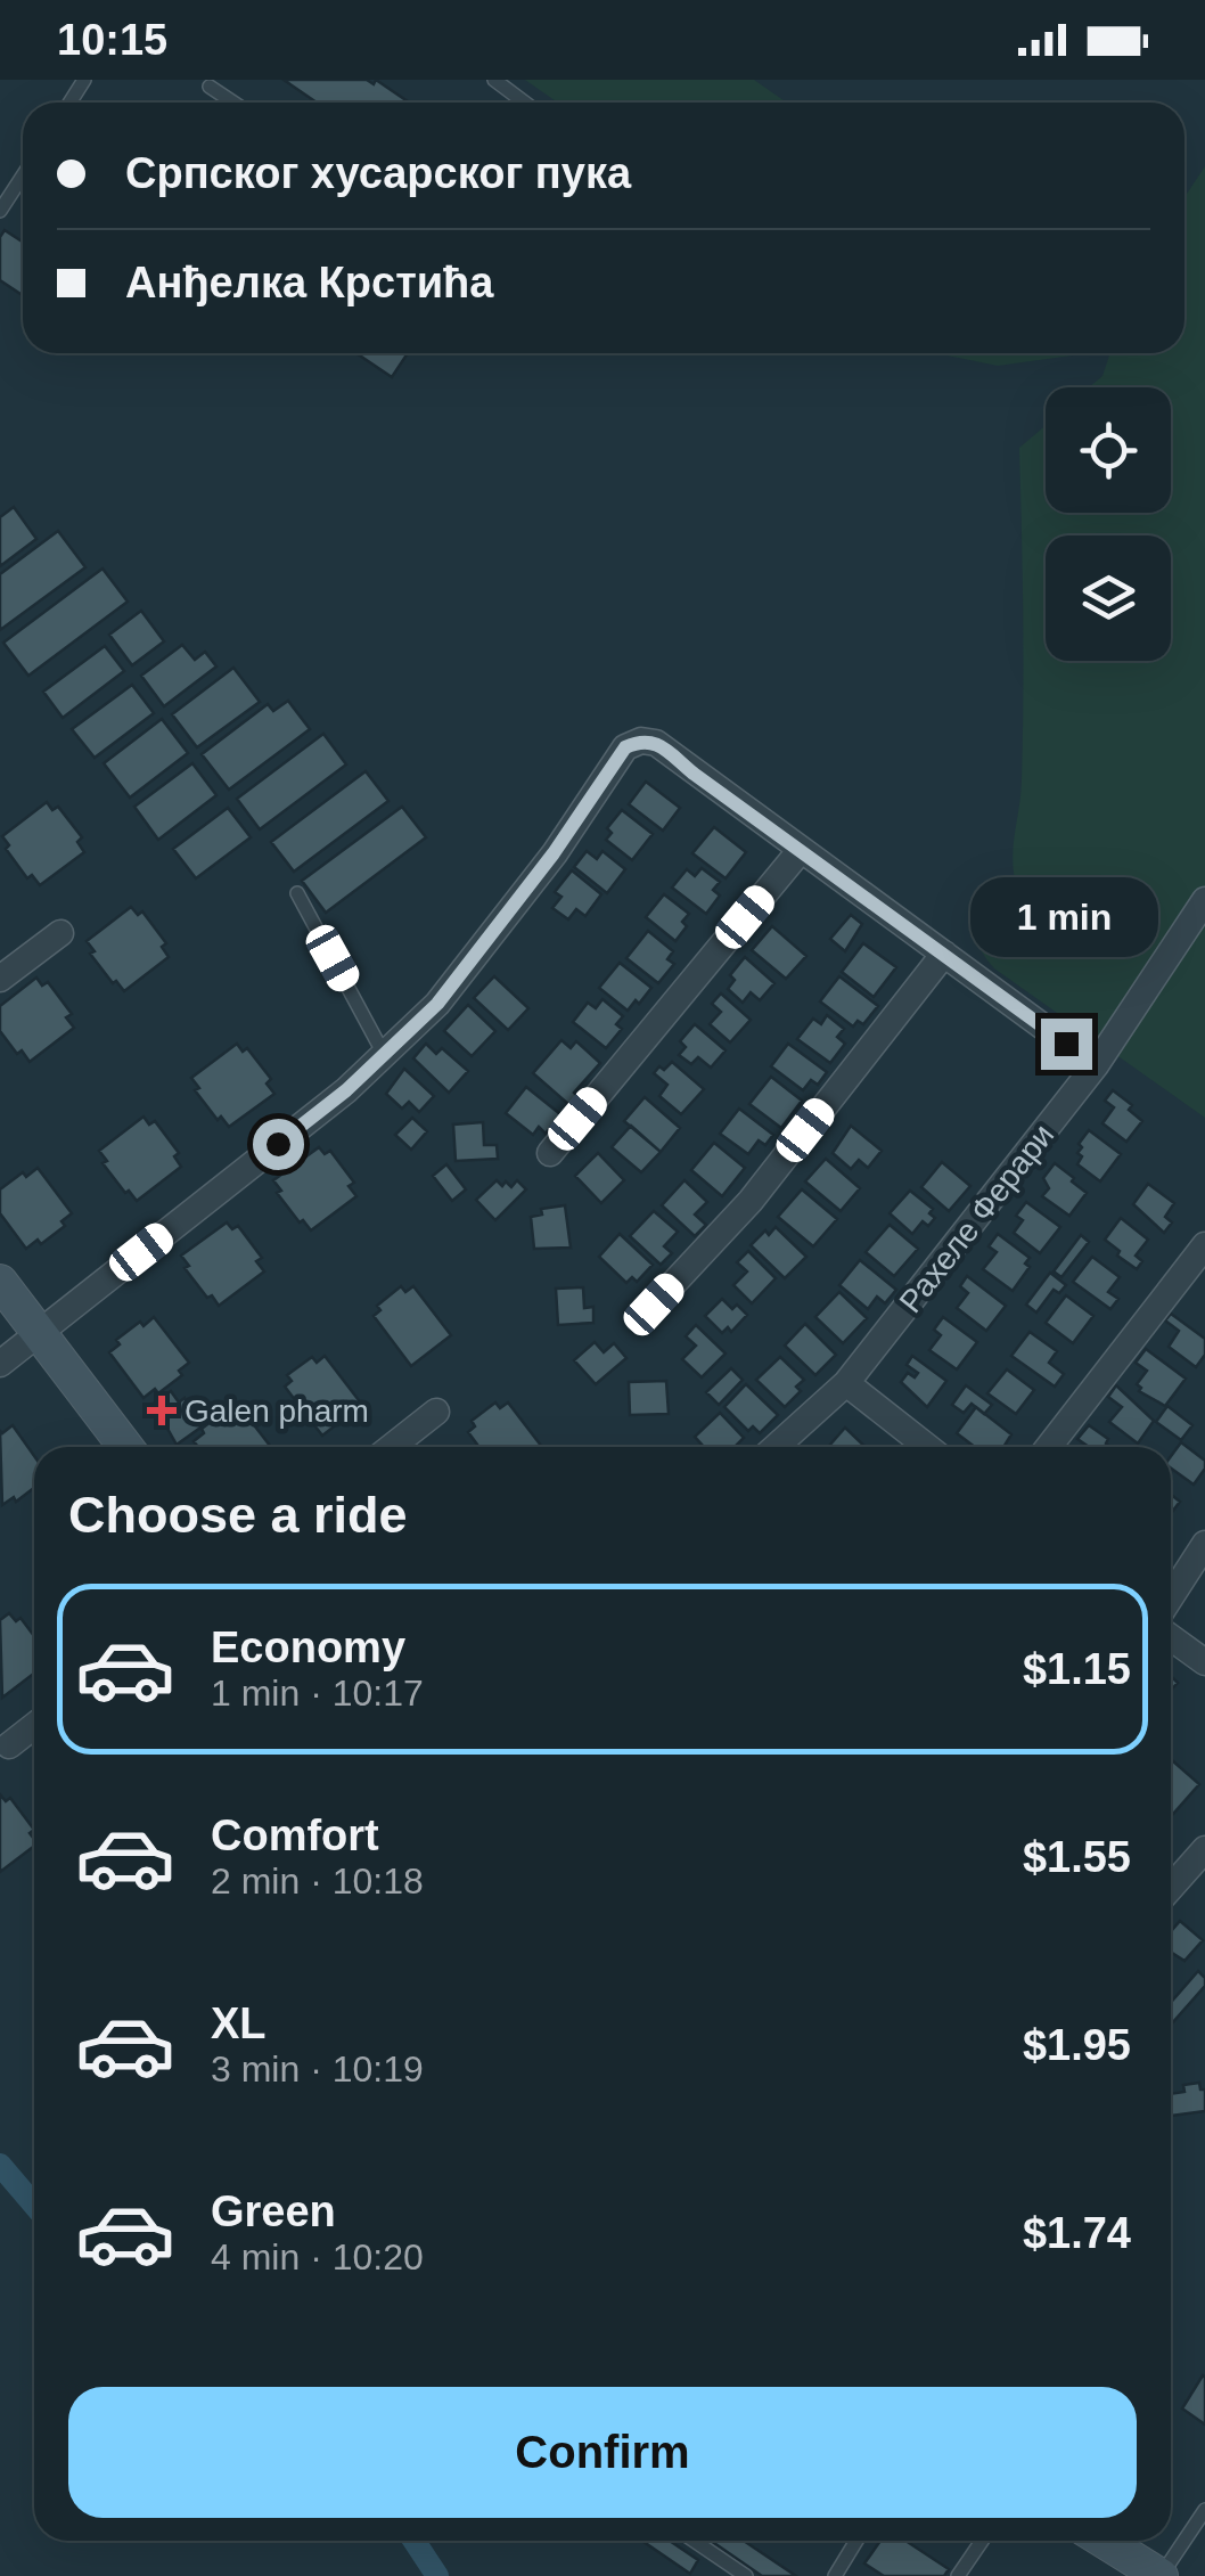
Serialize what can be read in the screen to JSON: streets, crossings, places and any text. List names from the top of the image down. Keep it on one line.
{"streets":{"street":["Рахеле Ферари"]},"places":{"health":["Galen pharm"]},"page":{"status":"10:15","banner":["Српског хусарског пука","Анђелка Крстића"],"bubble":"1 min","heading":"Choose a ride","list":[{"name":"Economy","note":"1 min · 10:17","value":"$1.15"},{"name":"Comfort","note":"2 min · 10:18","value":"$1.55"},{"name":"XL","note":"3 min · 10:19","value":"$1.95"},{"name":"Green","note":"4 min · 10:20","value":"$1.74"}],"buttons":"Confirm"}}
